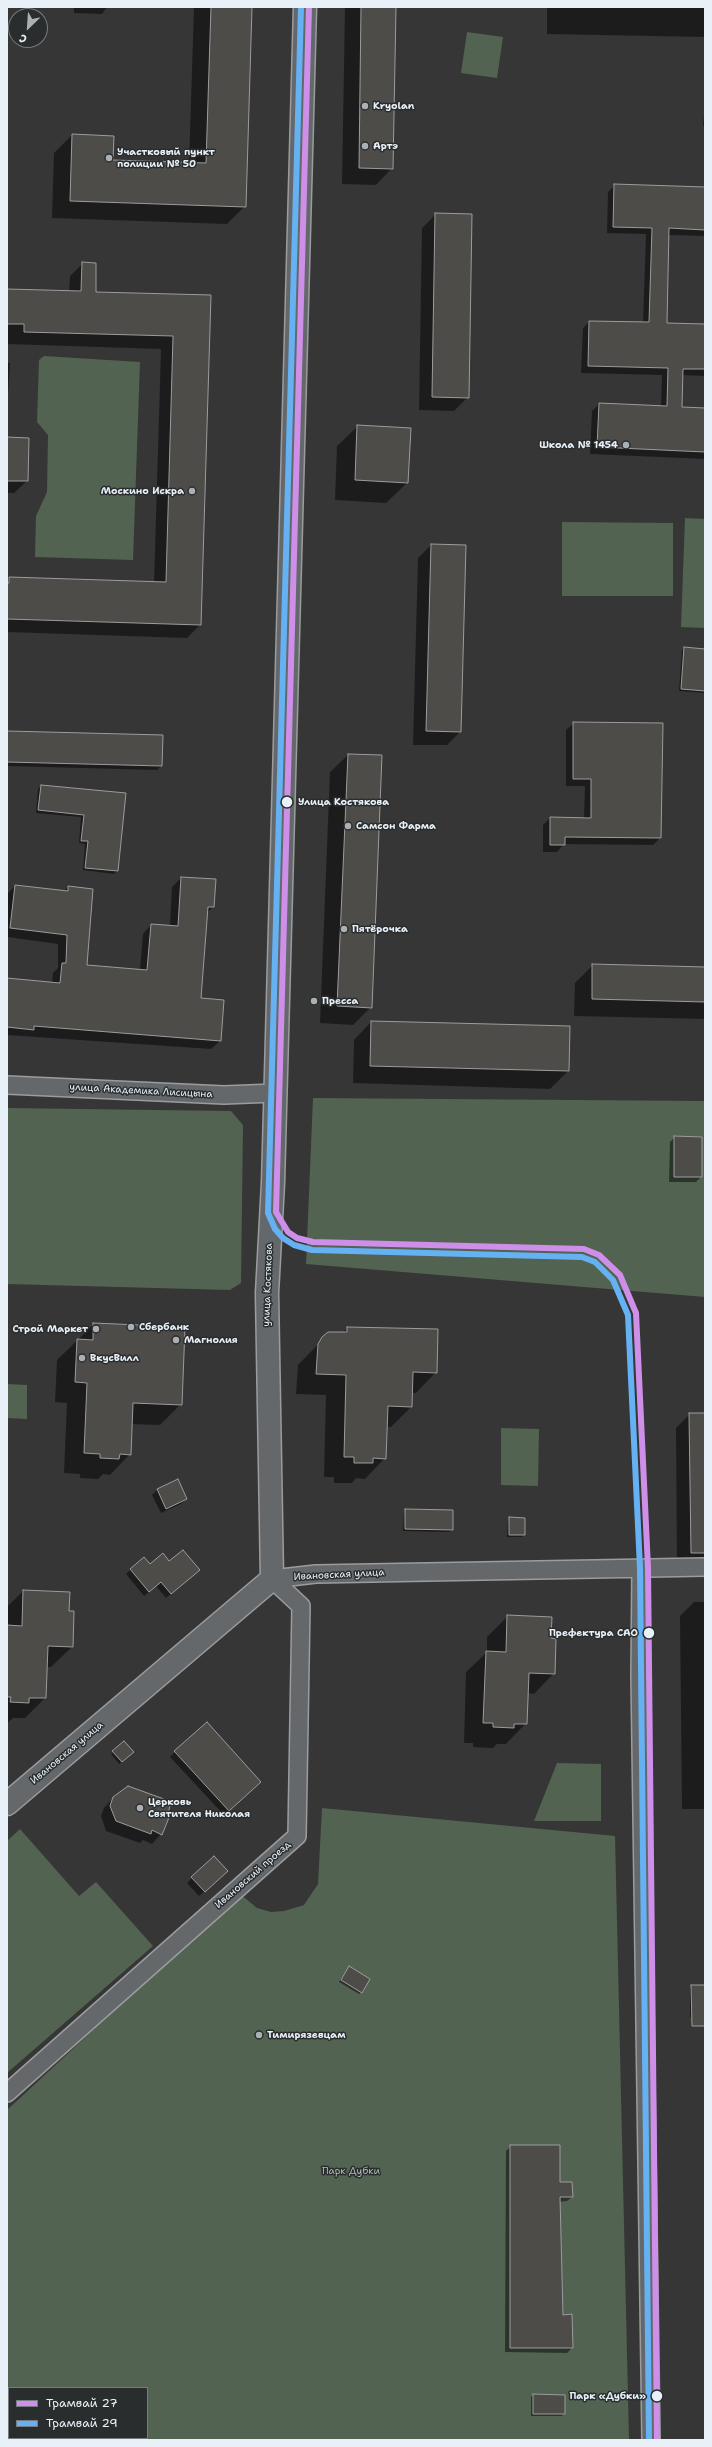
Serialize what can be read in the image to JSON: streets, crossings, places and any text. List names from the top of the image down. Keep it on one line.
{"streets":{"street":["улица Академика Лисицына","улица Костякова","Ивановская улица","Ивановский проезд"]},"crossings":[["улица Академика Лисицына","улица Костякова"],["улица Костякова","Ивановская улица"],["улица Костякова","Ивановский проезд"],["Ивановская улица","Ивановский проезд"]],"parks":["Парк Дубки"],"places":["Kryolan","Артэ","Участковый пункт полиции № 50","Школа № 1454","Москино Искра","Улица Костякова","Самсон Фарма","Пятёрочка","Пресса","Сбербанк","Строй Маркет","Магнолия","ВкусВилл","Префектура САО","Церковь Святителя Николая","Тимирязевцам","Парк «Дубки»"],"lines":["tram line 27","tram line 29"],"legend":["Трамвай 27","Трамвай 29"],"north":"bottom left"}
